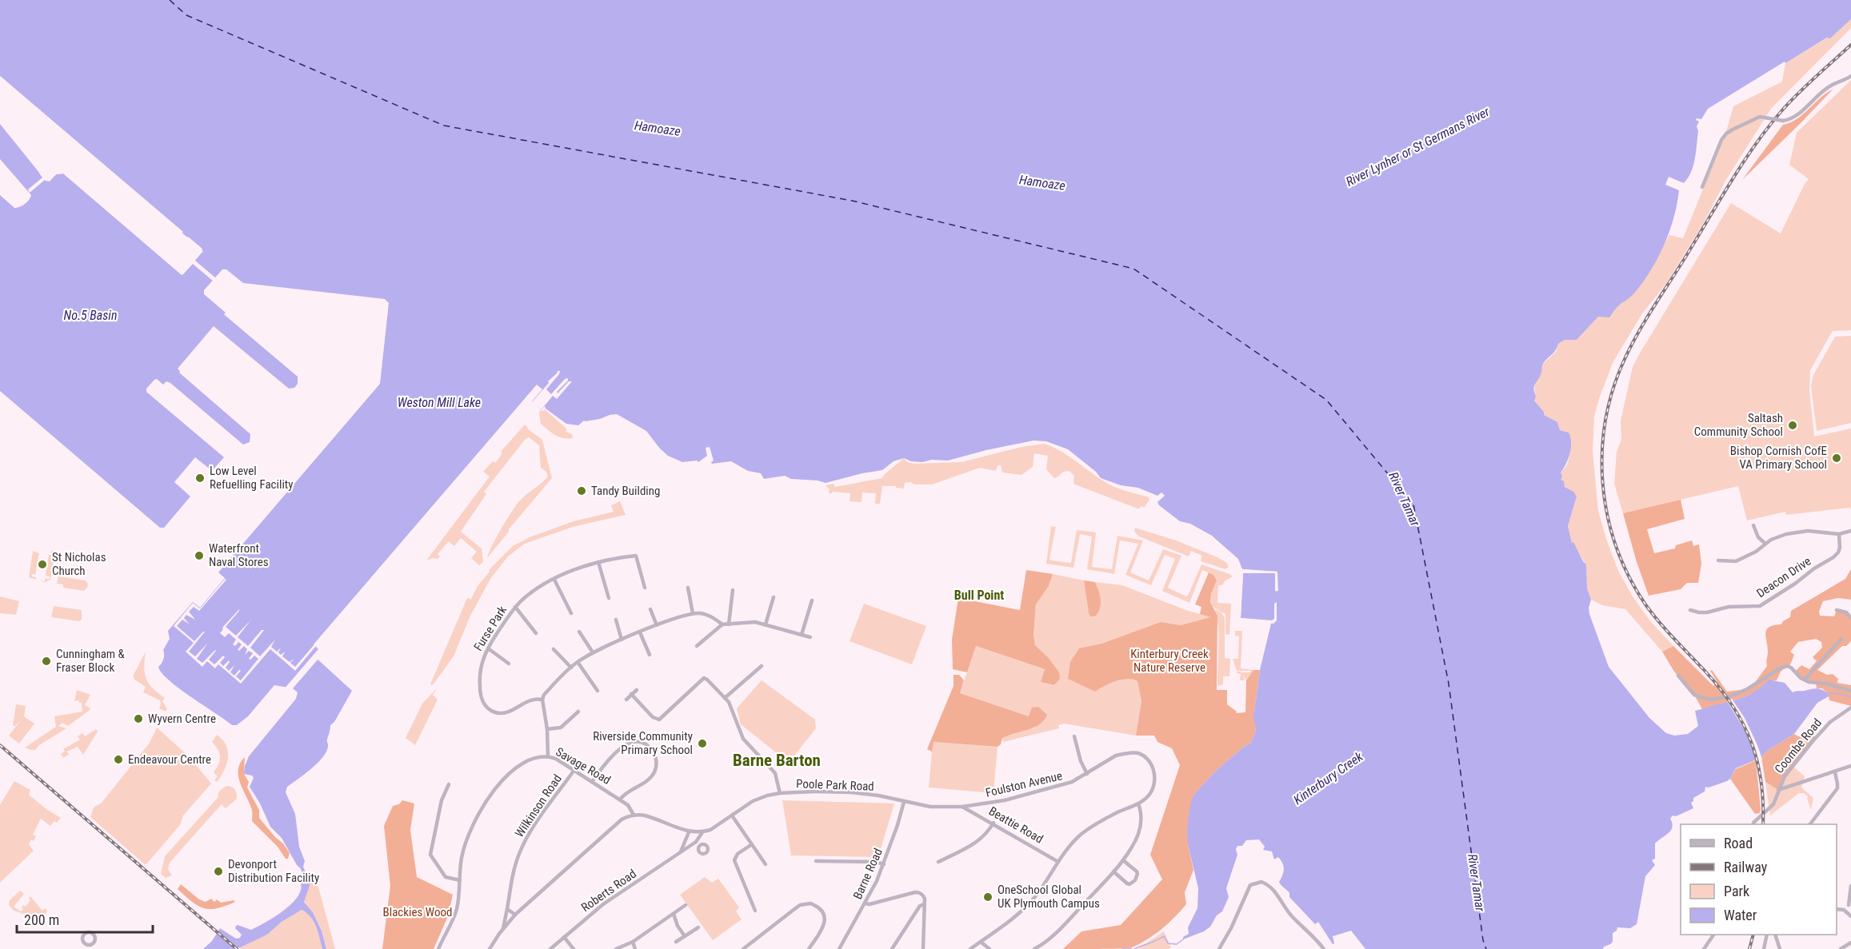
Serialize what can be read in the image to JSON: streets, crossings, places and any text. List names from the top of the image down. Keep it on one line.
{"streets":{"street":["Deacon Drive","Furse Park","Coombe Road","Savage Road","Foulston Avenue","Poole Park Road","Wilkinson Road","Beattie Road","Barne Road","Roberts Road"]},"crossings":[["Savage Road","Wilkinson Road"],["Foulston Avenue","Poole Park Road"],["Foulston Avenue","Beattie Road"],["Foulston Avenue","Barne Road"],["Poole Park Road","Barne Road"],["Poole Park Road","Roberts Road"]],"districts":["Bull Point","Barne Barton"],"water":["Hamoaze","River Lynher or St Germans River","No.5 Basin","Weston Mill Lake","River Tamar","Kinterbury Creek"],"parks":["Kinterbury Creek Nature Reserve","Blackies Wood"],"places":["Saltash Community School","Bishop Cornish CofE VA Primary School","Low Level Refuelling Facility","Tandy Building","Waterfront Naval Stores","St Nicholas Church","Cunningham & Fraser Block","Wyvern Centre","Riverside Community Primary School","Endeavour Centre","Devonport Distribution Facility","OneSchool Global UK Plymouth Campus"],"legend":["Road","Railway","Park","Water"],"scale_bar":"200 m"}
